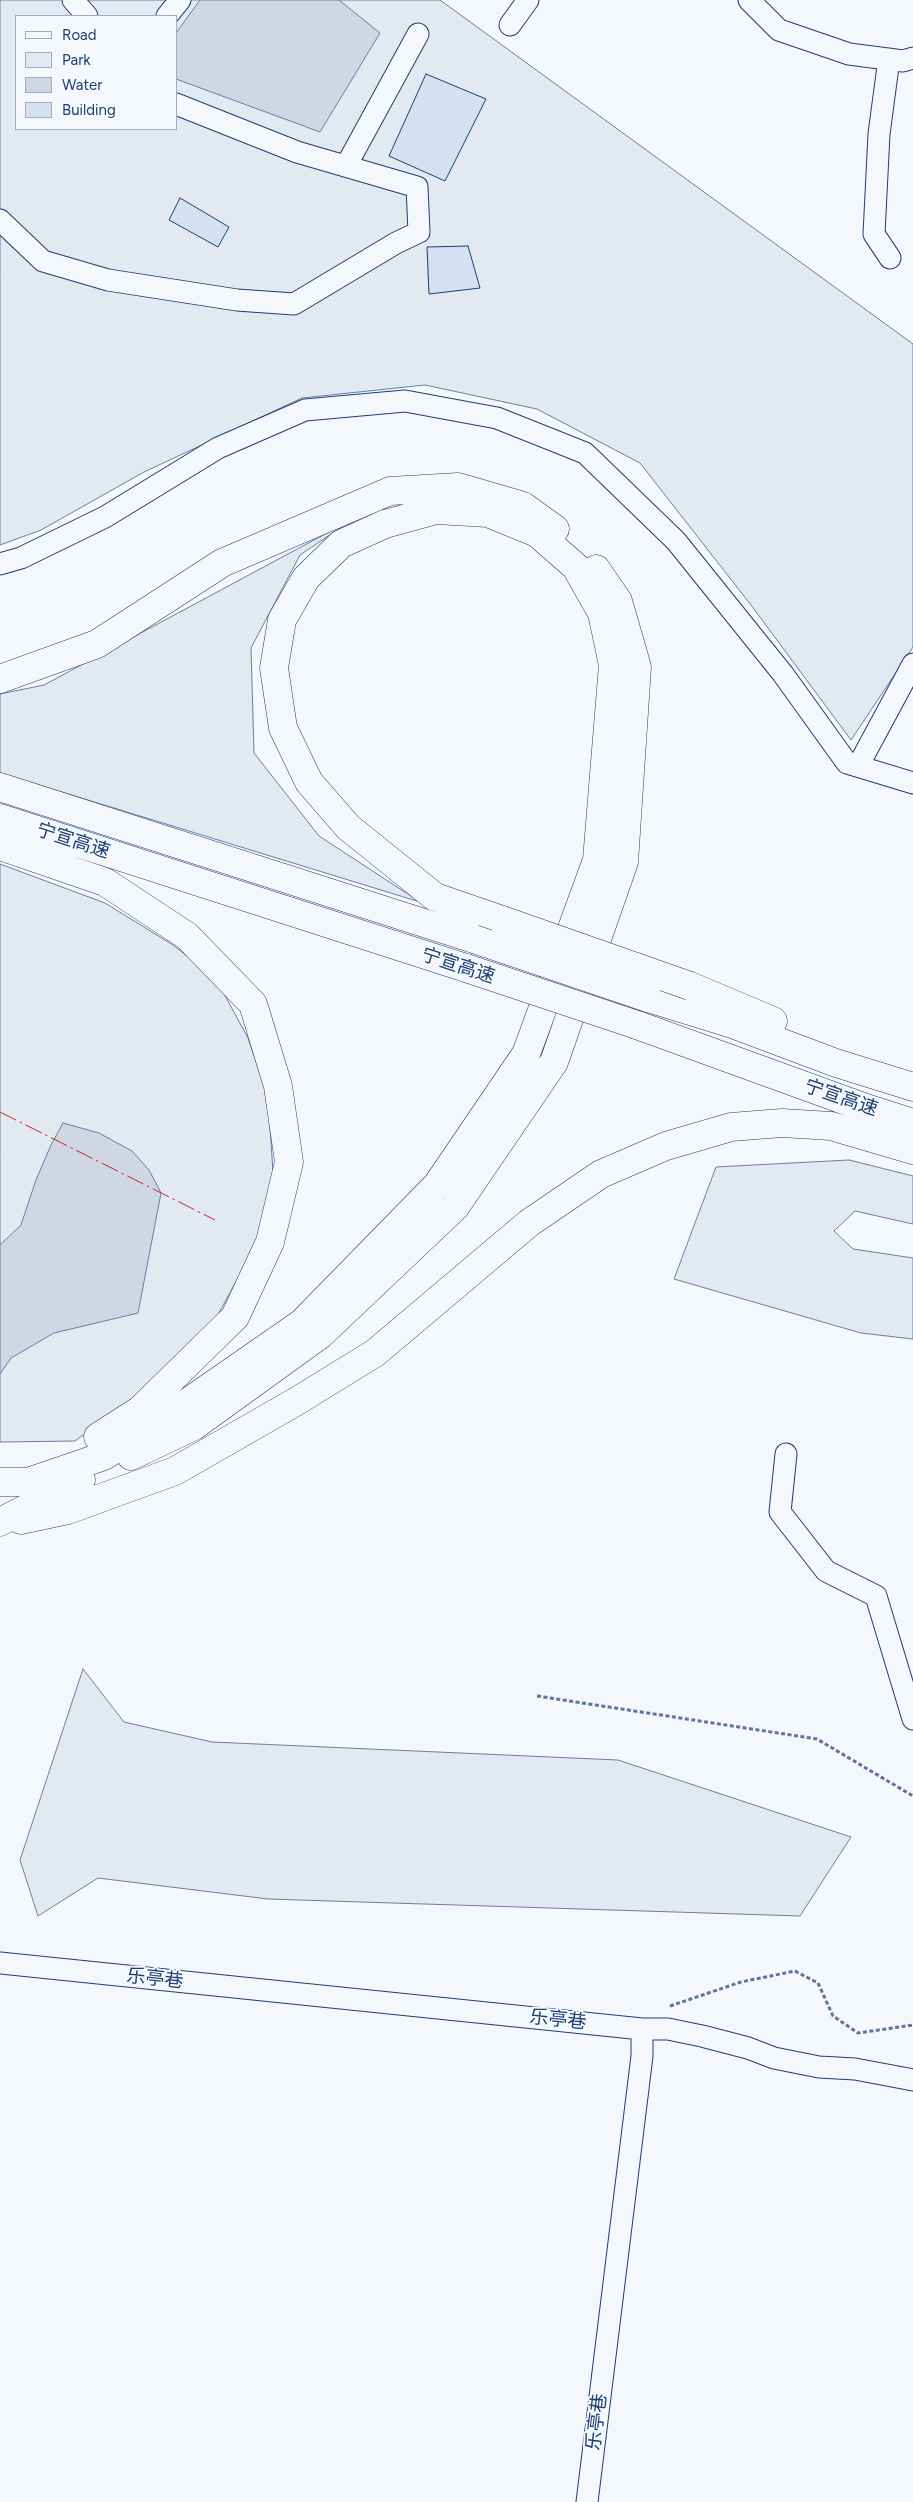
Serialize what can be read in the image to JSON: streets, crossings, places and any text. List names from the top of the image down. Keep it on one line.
{"streets":{"highway":["宁宣高速"],"street":["乐亭巷"]},"legend":["Road","Park","Water","Building"]}
